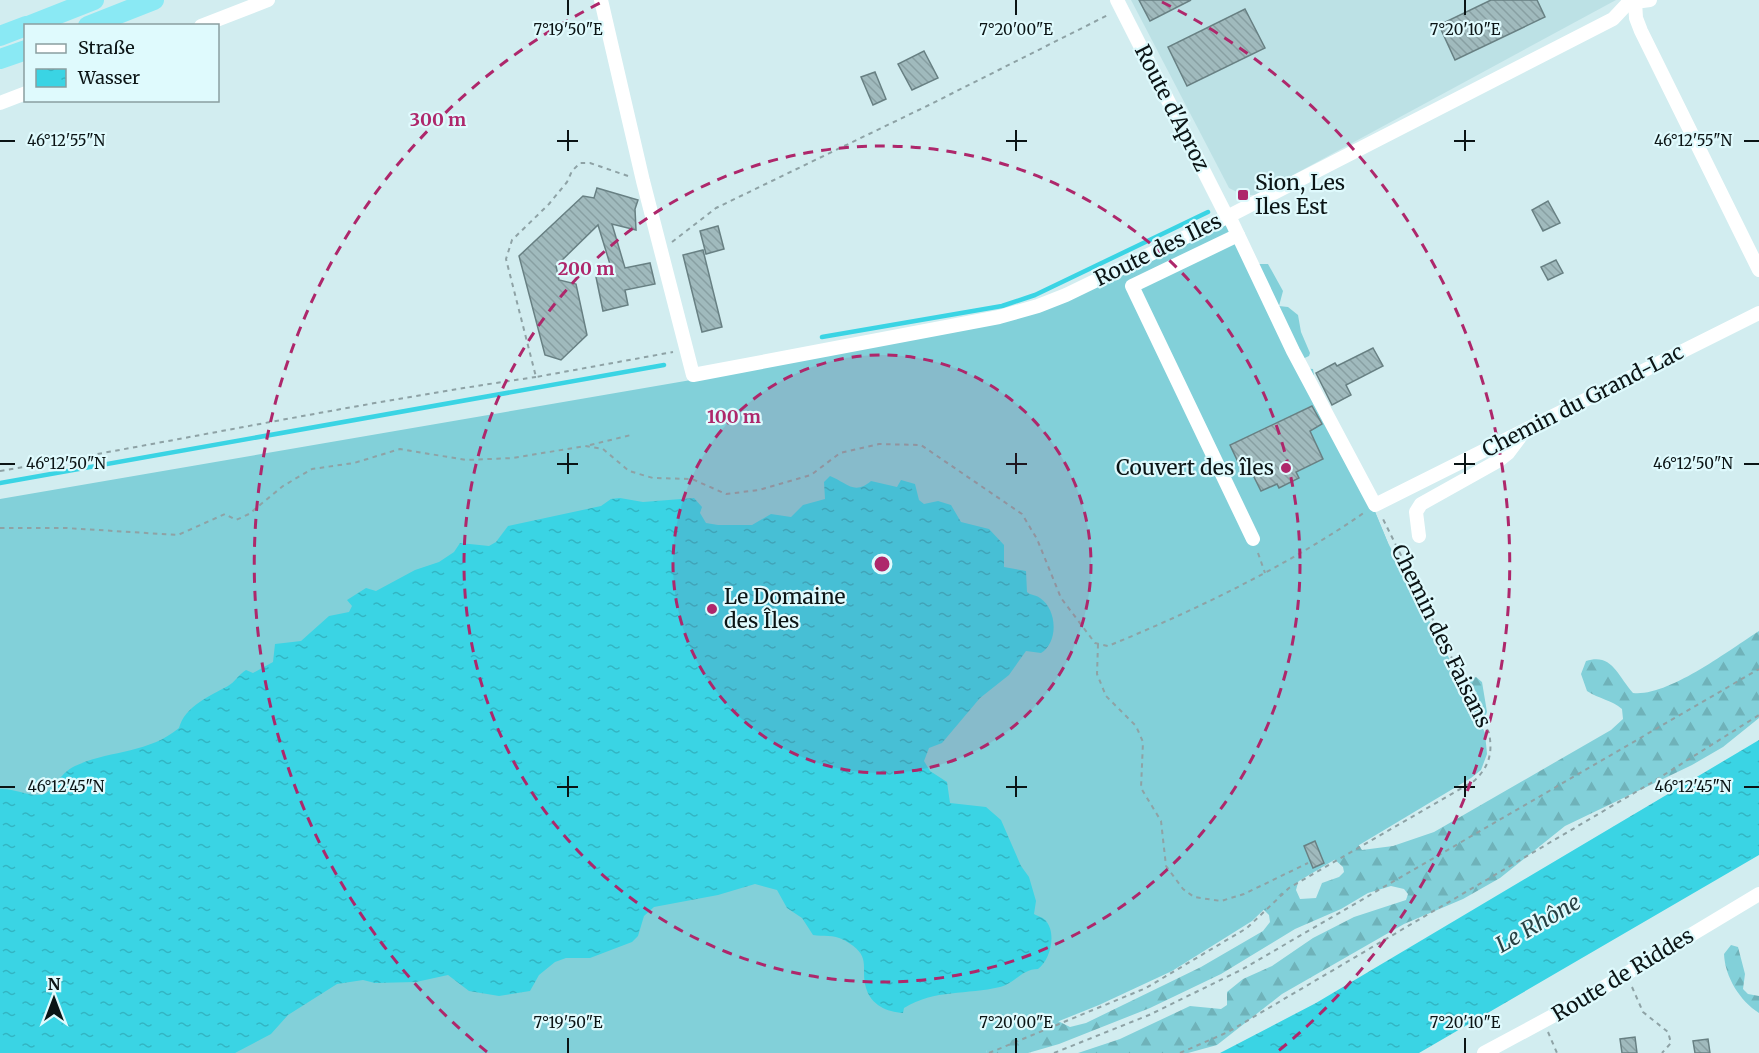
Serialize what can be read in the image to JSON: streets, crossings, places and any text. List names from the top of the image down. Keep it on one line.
{"streets":{"street":["Route d'Aproz","Route des Iles","Chemin du Grand-Lac","Route de Riddes"],"path":["Chemin des Faisans"]},"crossings":[["Route d'Aproz","Route des Iles"],["Chemin du Grand-Lac","Chemin des Faisans"]],"water":["Le Rhône"],"places":{"transit":["Sion, Les Iles Est"],"other":["Couvert des îles","Le Domaine des Îles"]},"legend":["Straße","Wasser"],"north":"top","coordinates":["7°19'50\"E","7°20'00\"E","7°20'10\"E","46°12'55\"N","46°12'50\"N","46°12'45\"N"],"rings":["300 m","200 m","100 m"]}
